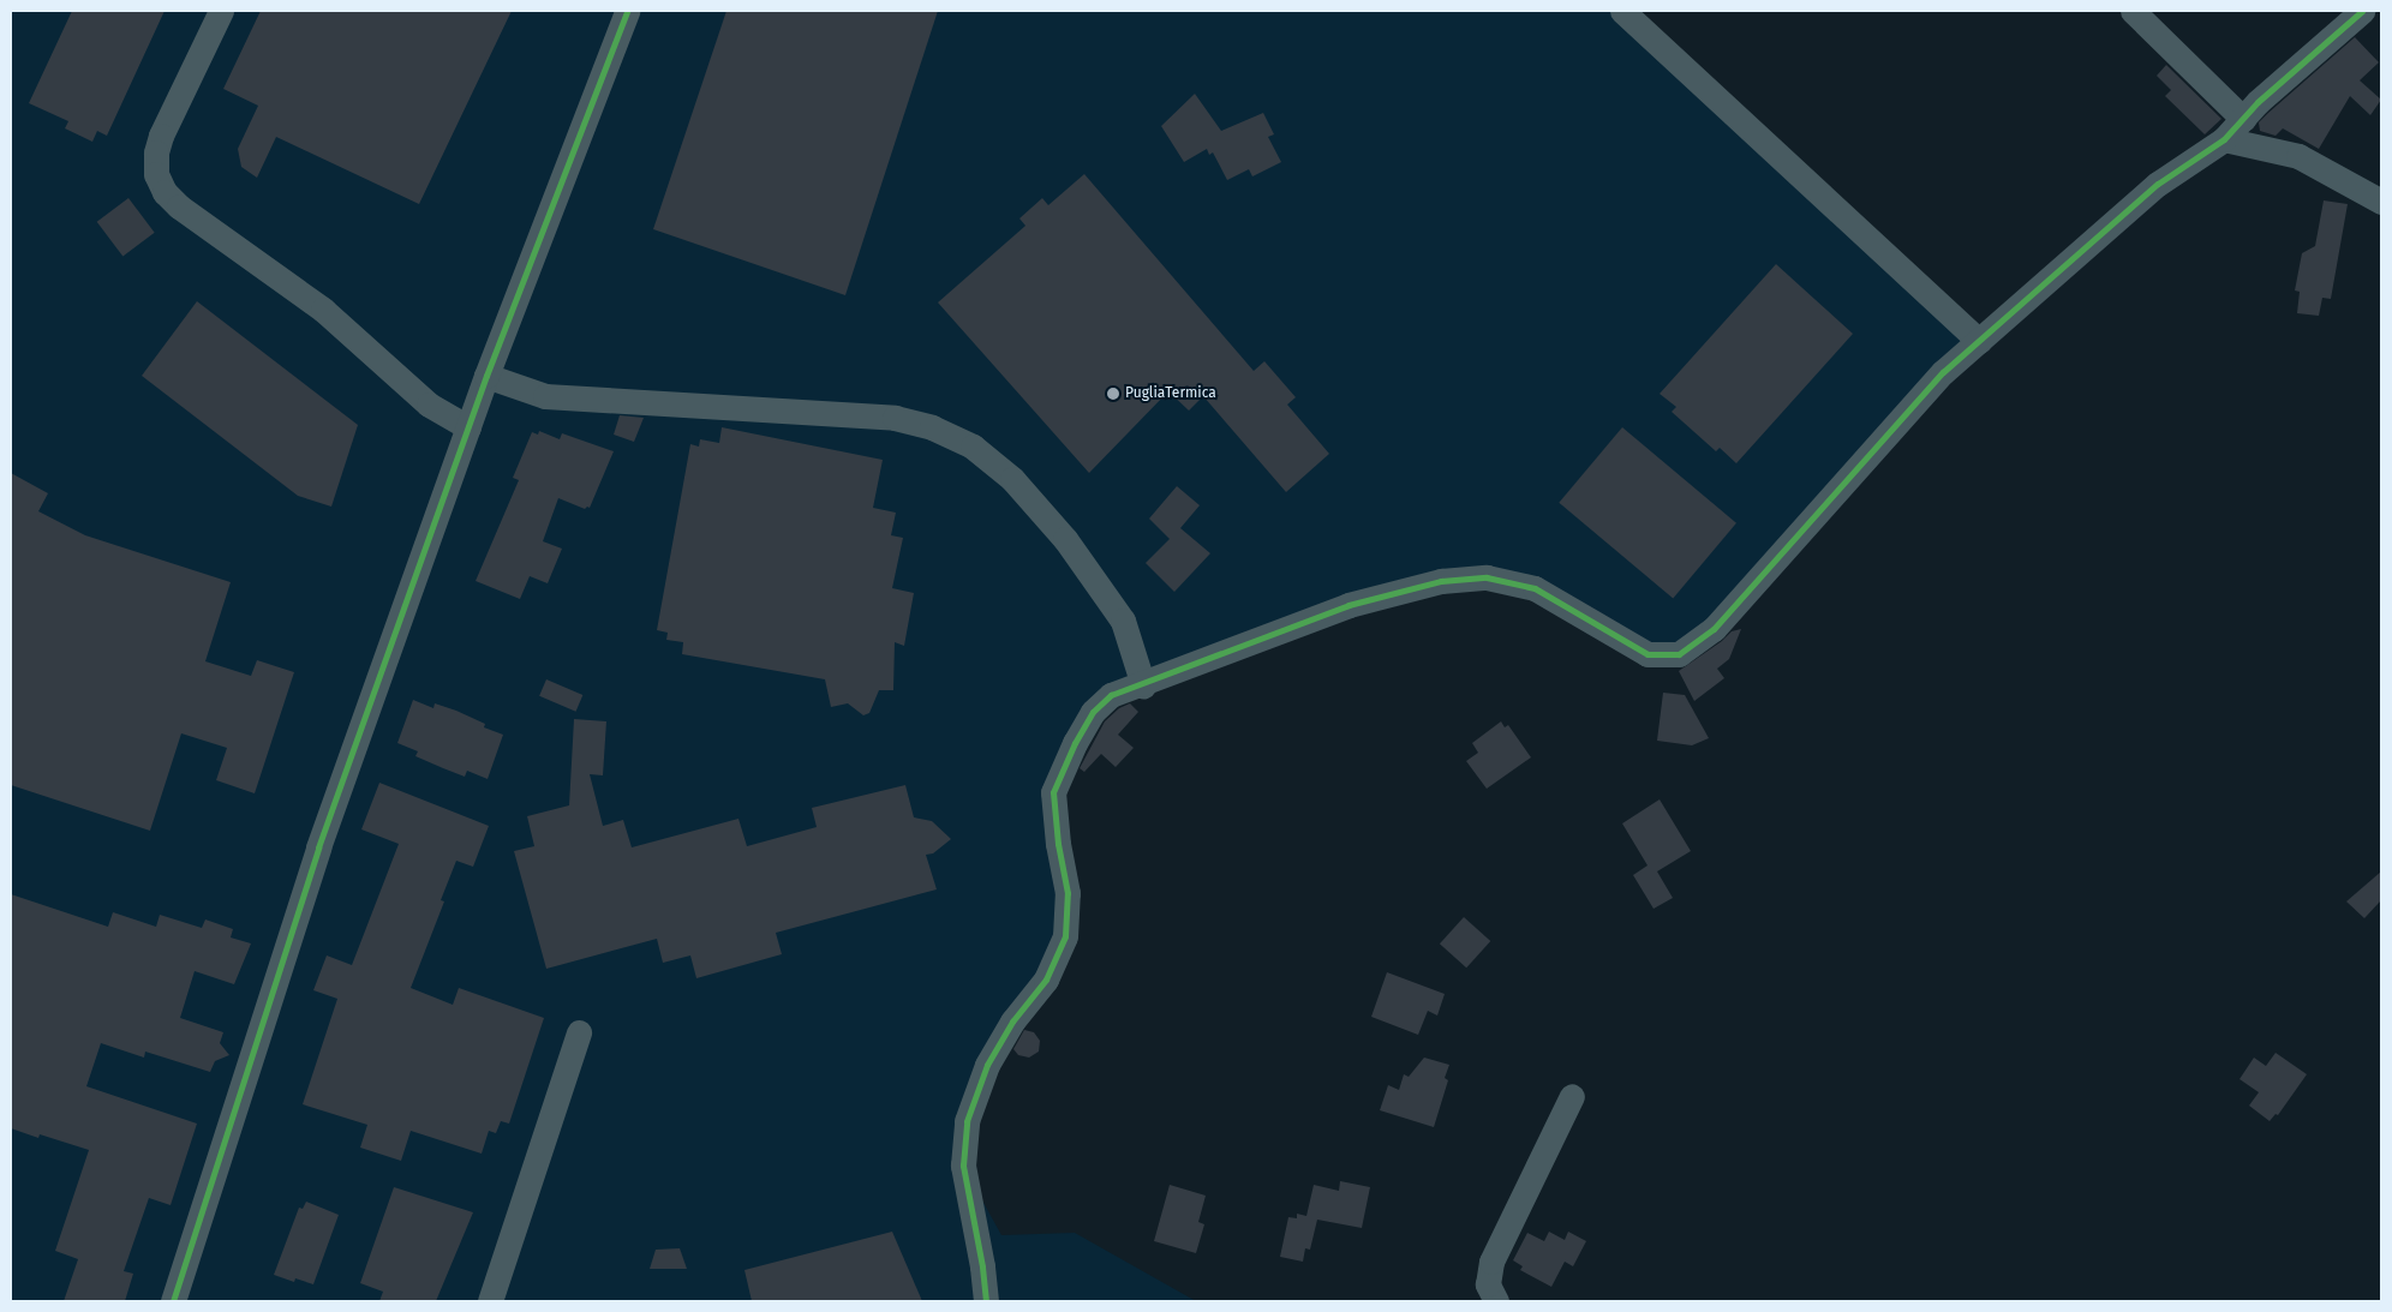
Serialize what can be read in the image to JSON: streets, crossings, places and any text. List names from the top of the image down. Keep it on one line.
{"places":["PugliaTermica"]}
